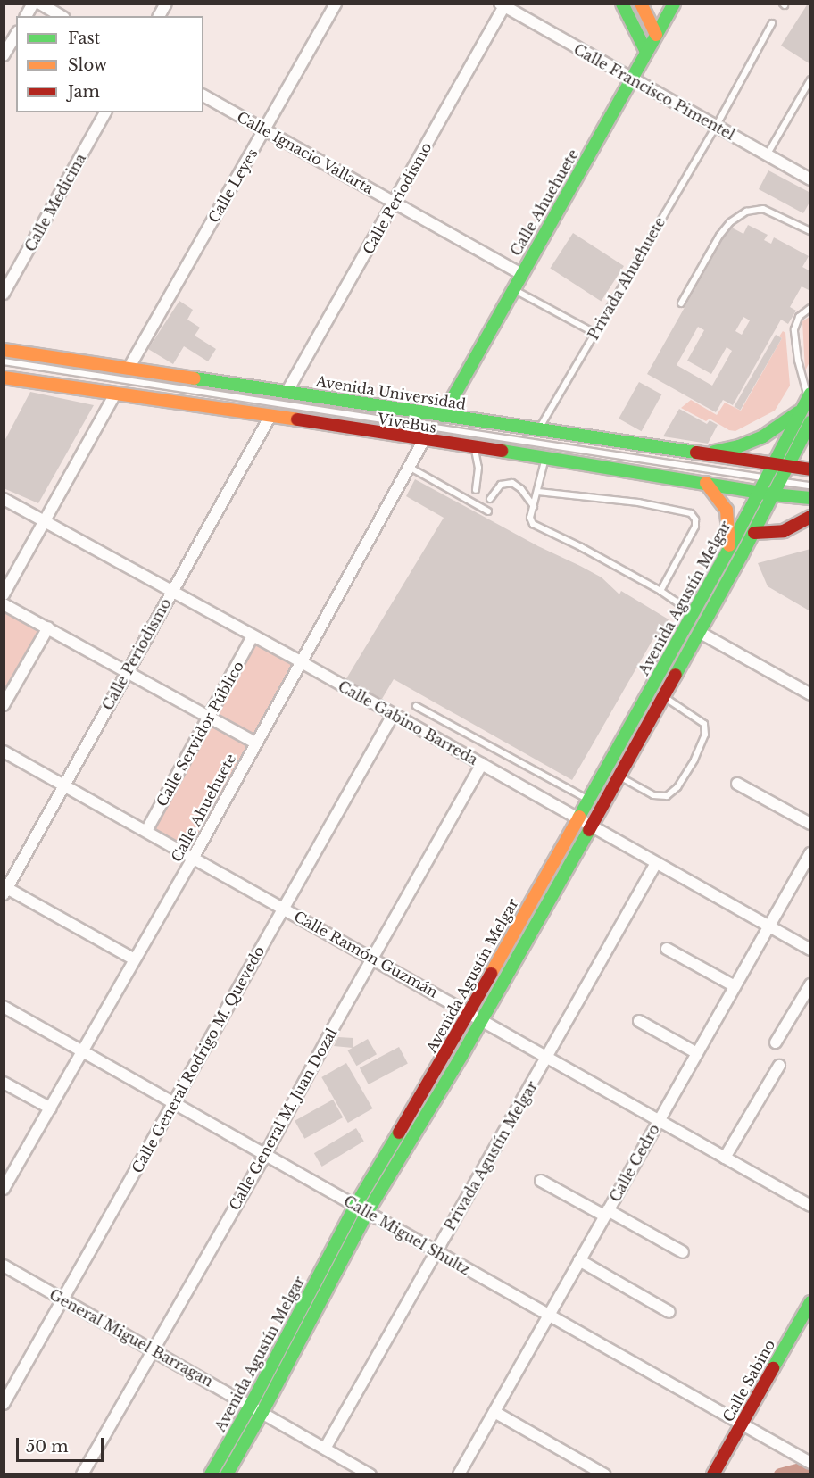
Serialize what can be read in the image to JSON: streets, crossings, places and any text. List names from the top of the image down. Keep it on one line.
{"streets":{"main road":["Calle Ahuehuete","Avenida Universidad","Avenida Agustín Melgar","Calle Sabino"],"street":["Calle Francisco Pimentel","Calle Ignacio Vallarta","Calle Leyes","Calle Periodismo","Calle Medicina","Calle Gabino Barreda","Calle Servidor Público","Calle Ramón Guzmán","Calle General Rodrigo M. Quevedo","Calle General M. Juan Dozal","Privada Agustín Melgar","Calle Cedro","Calle Miguel Shultz","General Miguel Barragan"],"lane":["Privada Ahuehuete","ViveBus"]},"crossings":[["Calle Francisco Pimentel","Calle Periodismo"],["Calle Francisco Pimentel","Calle Ahuehuete"],["Calle Francisco Pimentel","Privada Ahuehuete"],["Calle Ignacio Vallarta","Calle Leyes"],["Calle Ignacio Vallarta","Calle Periodismo"],["Calle Ignacio Vallarta","Calle Ahuehuete"],["Calle Leyes","Avenida Universidad"],["Calle Periodismo","Avenida Universidad"],["Calle Periodismo","Calle Gabino Barreda"],["Calle Periodismo","Calle Ramón Guzmán"],["Calle Ahuehuete","Avenida Universidad"],["Calle Ahuehuete","Calle Gabino Barreda"],["Calle Ahuehuete","Calle Ramón Guzmán"],["Calle Ahuehuete","Calle Miguel Shultz"],["Privada Ahuehuete","Avenida Universidad"],["Avenida Universidad","Avenida Agustín Melgar"],["ViveBus","Avenida Agustín Melgar"],["Avenida Agustín Melgar","Calle Gabino Barreda"],["Avenida Agustín Melgar","Calle Ramón Guzmán"],["Avenida Agustín Melgar","Calle Miguel Shultz"],["Avenida Agustín Melgar","General Miguel Barragan"],["Calle Gabino Barreda","Calle Servidor Público"],["Calle Gabino Barreda","Calle General Rodrigo M. Quevedo"],["Calle Gabino Barreda","Calle General M. Juan Dozal"],["Calle Gabino Barreda","Privada Agustín Melgar"],["Calle Gabino Barreda","Calle Cedro"],["Calle Servidor Público","Calle Ramón Guzmán"],["Calle Ramón Guzmán","Calle General Rodrigo M. Quevedo"],["Calle Ramón Guzmán","Calle General M. Juan Dozal"],["Calle Ramón Guzmán","Privada Agustín Melgar"],["Calle Ramón Guzmán","Calle Cedro"],["Calle General Rodrigo M. Quevedo","Calle Miguel Shultz"],["Calle General Rodrigo M. Quevedo","General Miguel Barragan"],["Calle General M. Juan Dozal","Calle Miguel Shultz"],["Calle General M. Juan Dozal","General Miguel Barragan"],["Privada Agustín Melgar","Calle Miguel Shultz"],["Privada Agustín Melgar","General Miguel Barragan"],["Calle Cedro","Calle Miguel Shultz"],["Calle Miguel Shultz","Calle Sabino"]],"legend":["Fast","Slow","Jam"],"scale_bar":"50 m"}
